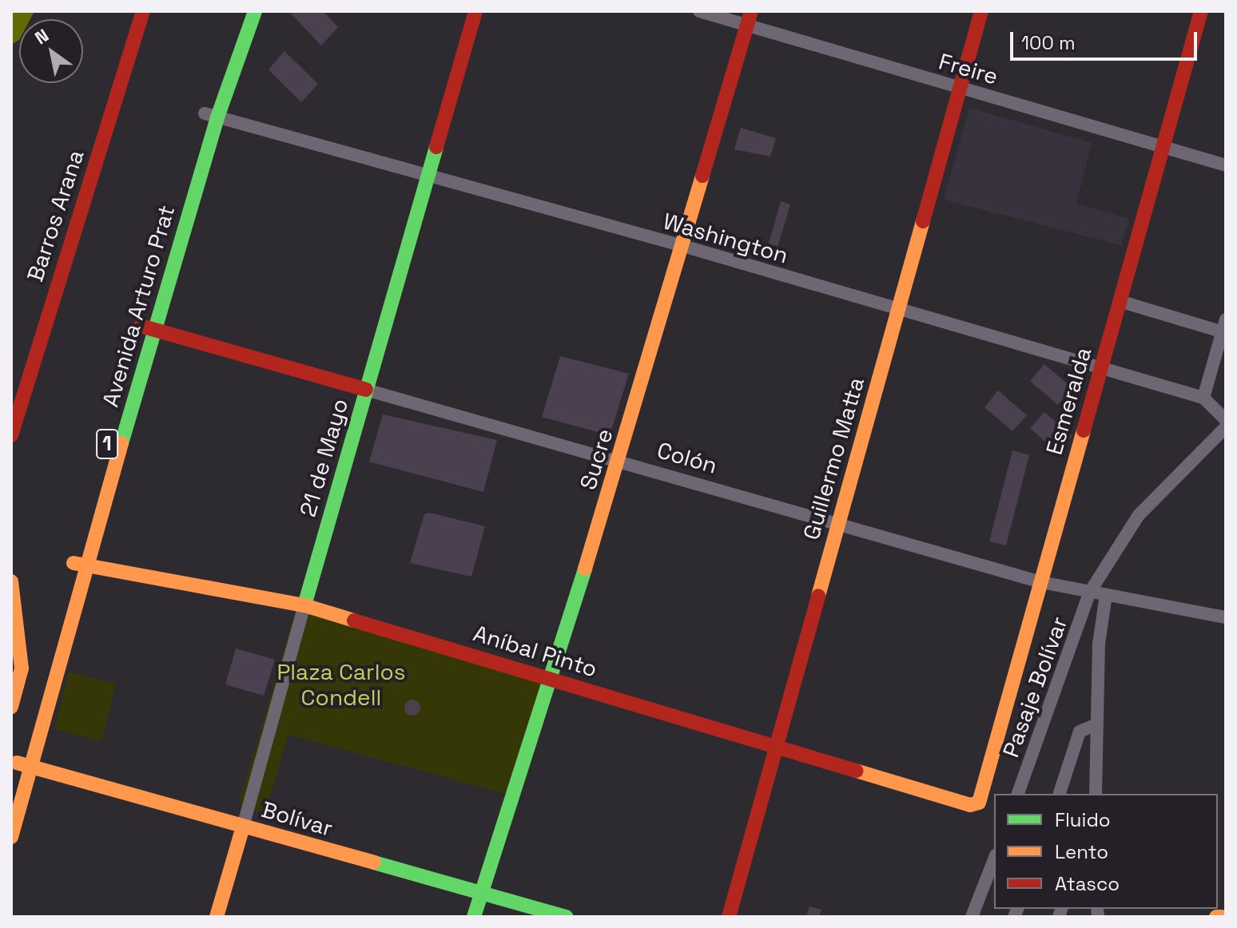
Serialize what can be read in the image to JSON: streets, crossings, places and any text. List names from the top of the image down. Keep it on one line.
{"streets":{"main road":["Barros Arana","Avenida Arturo Prat","Esmeralda","1","21 de Mayo","Colón","Guillermo Matta","Sucre","Aníbal Pinto","Bolívar"],"street":["Freire","Washington","Pasaje Bolívar"]},"crossings":[["Freire","Esmeralda"],["Freire","Guillermo Matta"],["Freire","Sucre"],["Washington","Avenida Arturo Prat"],["Washington","Esmeralda"],["Washington","21 de Mayo"],["Washington","Guillermo Matta"],["Washington","Sucre"],["Avenida Arturo Prat","Colón"],["Avenida Arturo Prat","Aníbal Pinto"],["Avenida Arturo Prat","Bolívar"],["Esmeralda","Colón"],["Esmeralda","Aníbal Pinto"],["21 de Mayo","Colón"],["21 de Mayo","Aníbal Pinto"],["21 de Mayo","Bolívar"],["Colón","Guillermo Matta"],["Colón","Sucre"],["Colón","Pasaje Bolívar"],["Guillermo Matta","Aníbal Pinto"],["Sucre","Aníbal Pinto"],["Sucre","Bolívar"]],"parks":["Plaza Carlos Condell"],"legend":["Fluido","Lento","Atasco"],"scale_bar":"100 m","north":"top left"}
